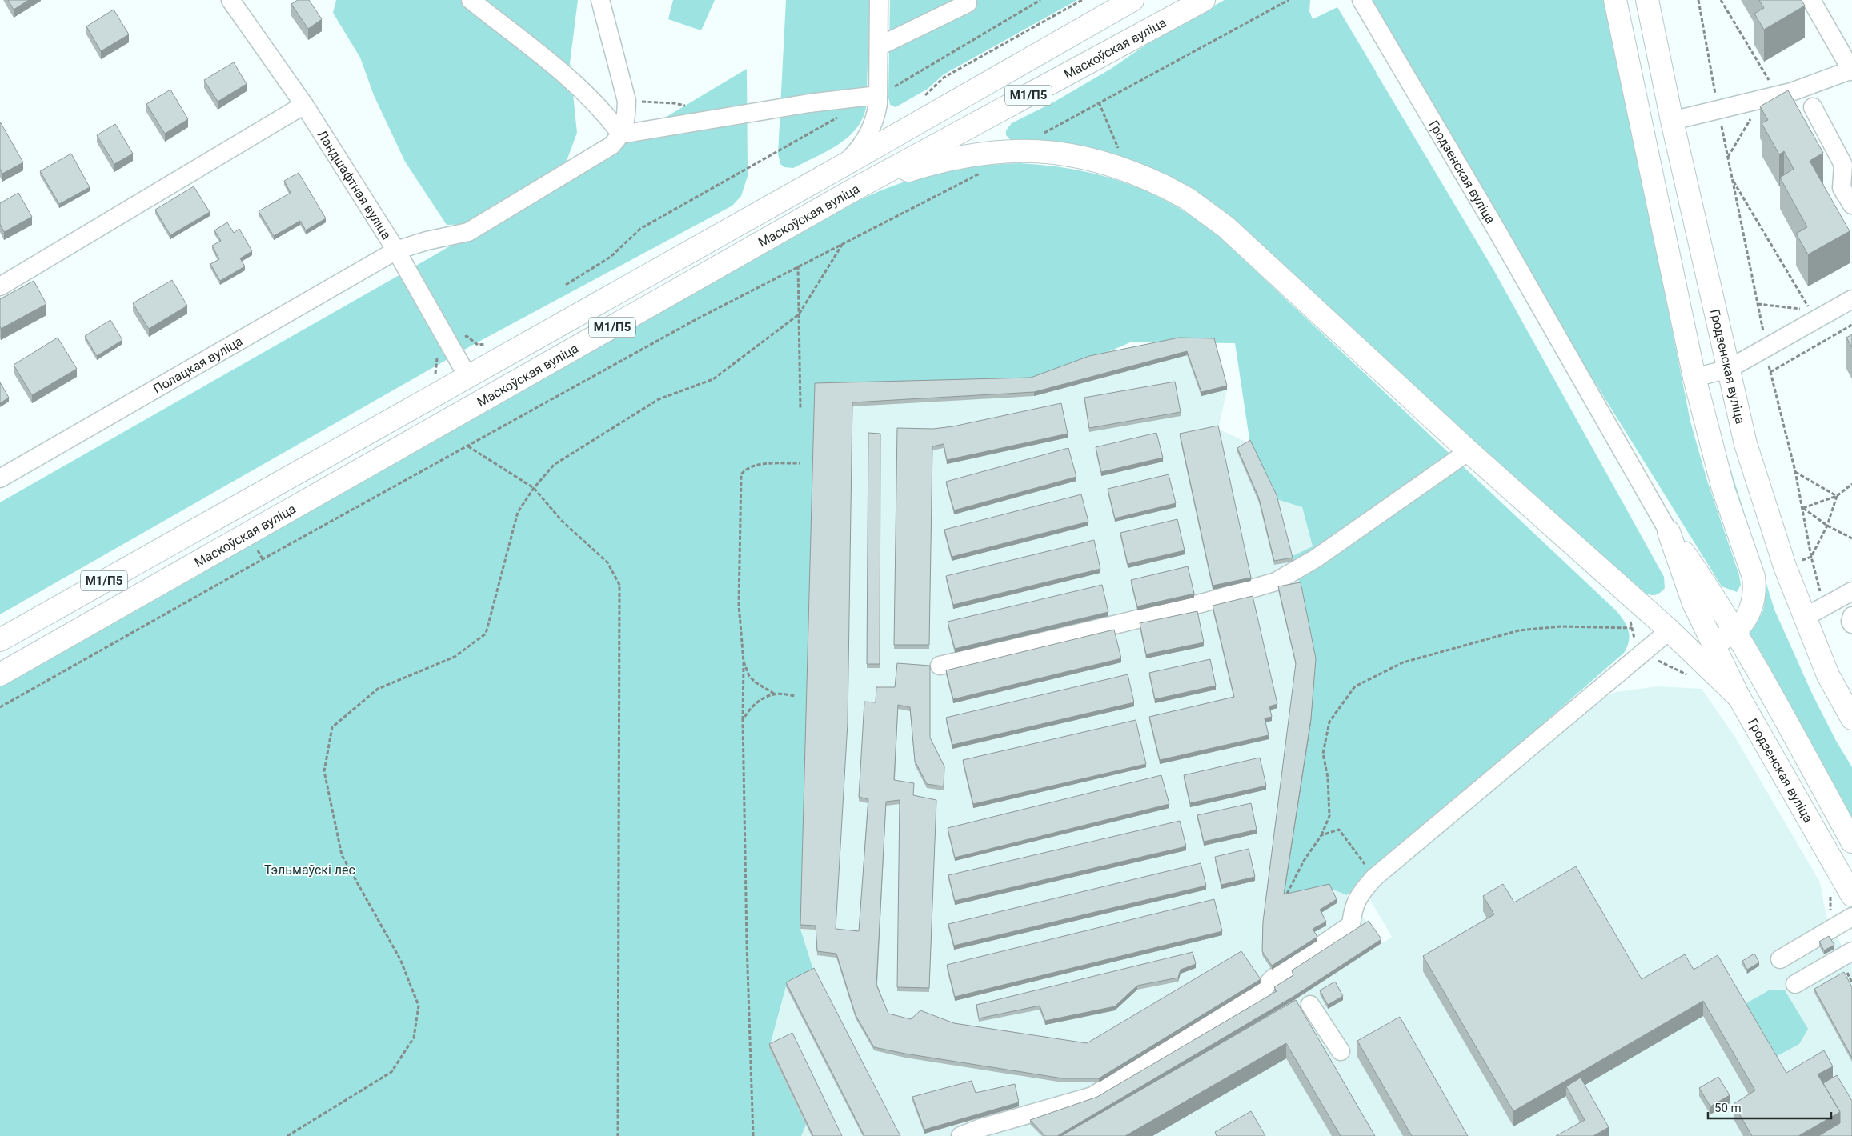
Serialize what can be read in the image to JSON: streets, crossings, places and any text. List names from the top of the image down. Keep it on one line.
{"streets":{"main road":["Маскоўская вуліца","М1/П5","Гродзенская вуліца"],"street":["Ландшафтная вуліца","Полацкая вуліца"]},"crossings":[["Маскоўская вуліца","Ландшафтная вуліца"],["Ландшафтная вуліца","Полацкая вуліца"]],"parks":["Тэльмаўскі лес"],"scale_bar":"50 m"}
